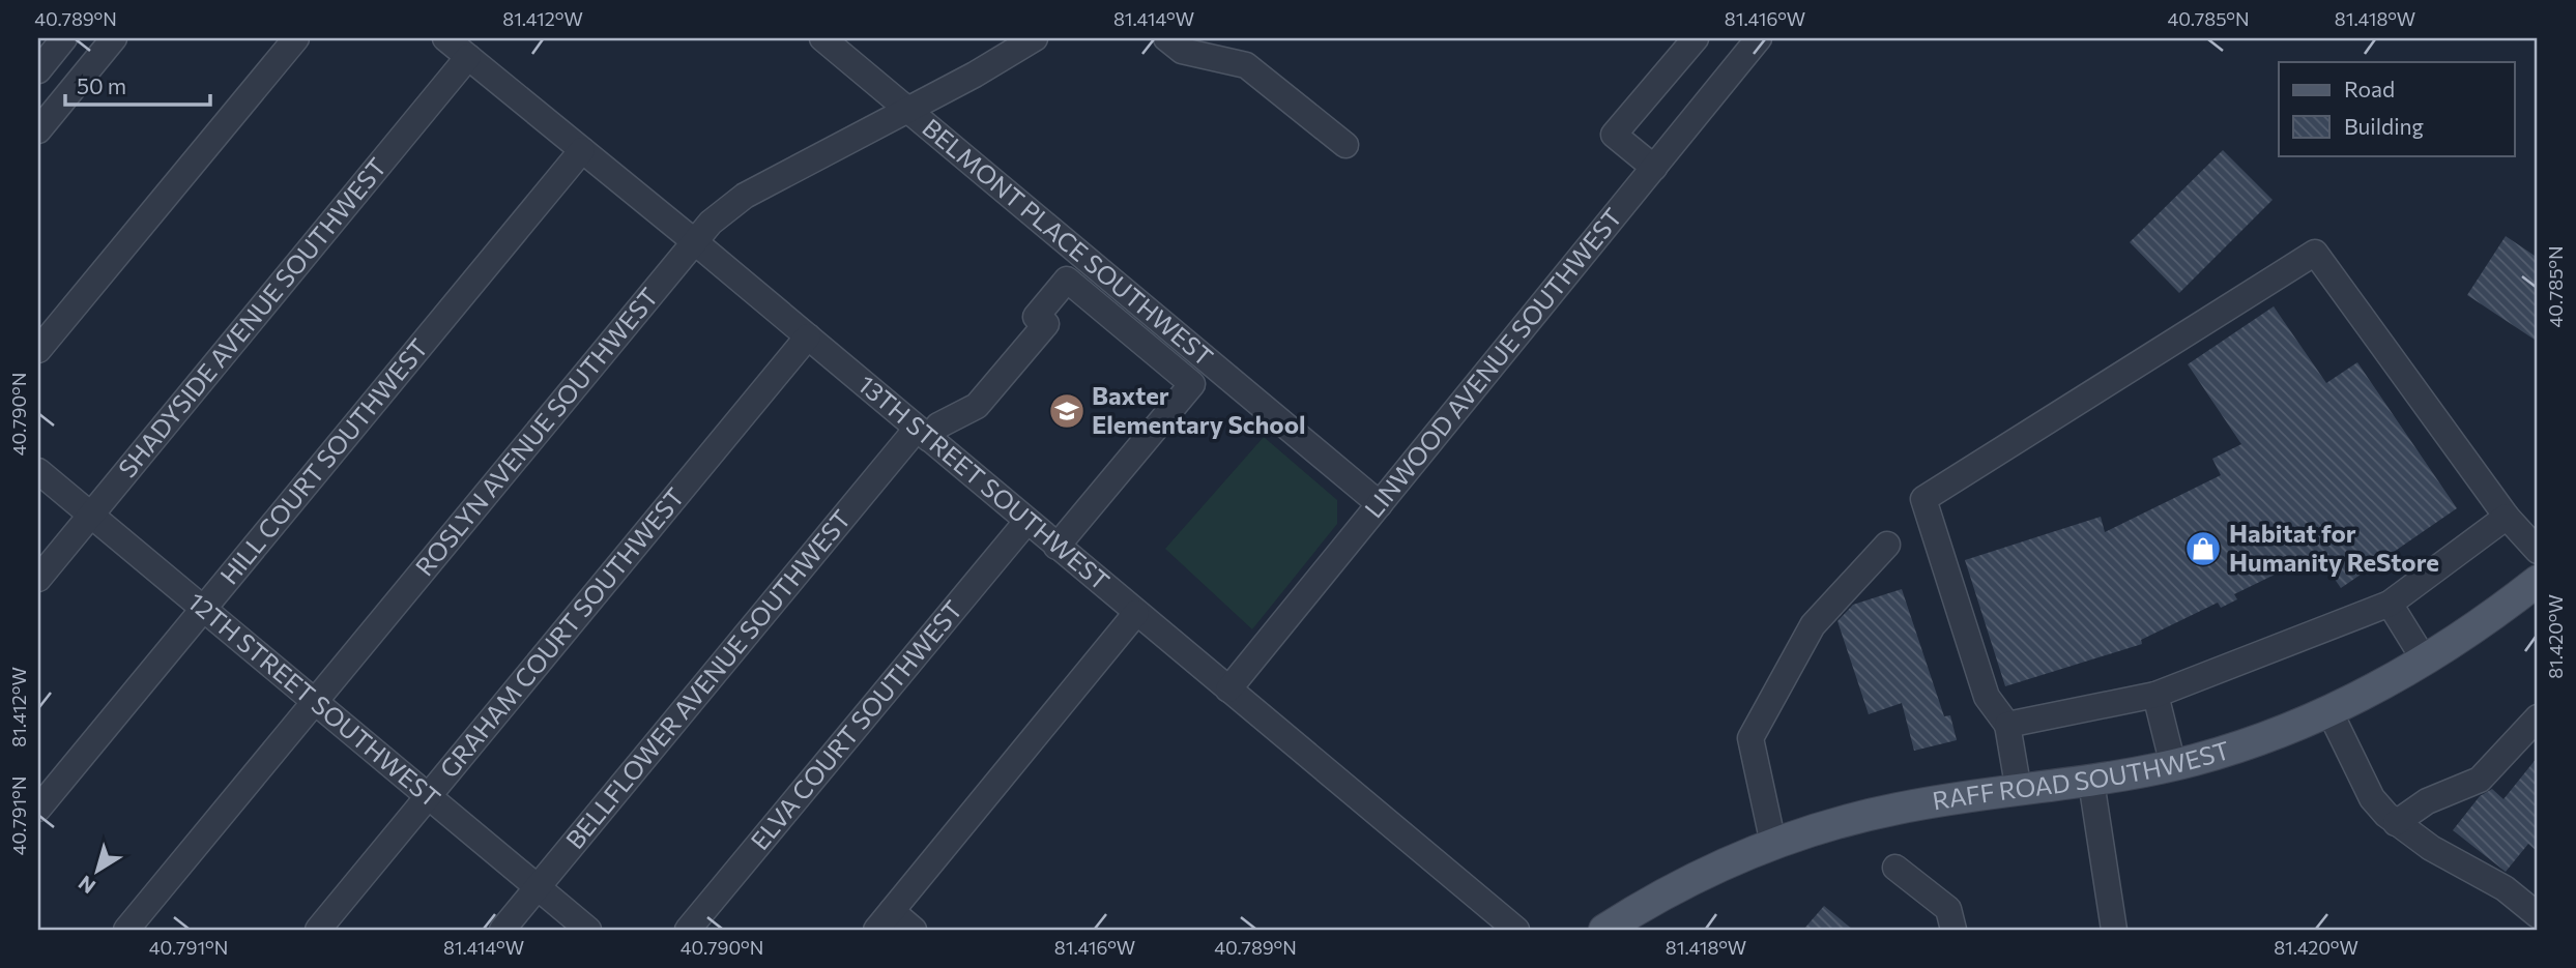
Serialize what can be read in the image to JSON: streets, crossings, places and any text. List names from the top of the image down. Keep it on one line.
{"streets":{"main road":["RAFF ROAD SOUTHWEST"],"street":["BELMONT PLACE SOUTHWEST","SHADYSIDE AVENUE SOUTHWEST","LINWOOD AVENUE SOUTHWEST","ROSLYN AVENUE SOUTHWEST","HILL COURT SOUTHWEST","13TH STREET SOUTHWEST","GRAHAM COURT SOUTHWEST","BELLFLOWER AVENUE SOUTHWEST","12TH STREET SOUTHWEST","ELVA COURT SOUTHWEST"]},"crossings":[["BELMONT PLACE SOUTHWEST","LINWOOD AVENUE SOUTHWEST"],["BELMONT PLACE SOUTHWEST","ROSLYN AVENUE SOUTHWEST"],["SHADYSIDE AVENUE SOUTHWEST","13TH STREET SOUTHWEST"],["SHADYSIDE AVENUE SOUTHWEST","12TH STREET SOUTHWEST"],["LINWOOD AVENUE SOUTHWEST","13TH STREET SOUTHWEST"],["ROSLYN AVENUE SOUTHWEST","13TH STREET SOUTHWEST"],["ROSLYN AVENUE SOUTHWEST","12TH STREET SOUTHWEST"],["HILL COURT SOUTHWEST","13TH STREET SOUTHWEST"],["HILL COURT SOUTHWEST","12TH STREET SOUTHWEST"],["13TH STREET SOUTHWEST","GRAHAM COURT SOUTHWEST"],["13TH STREET SOUTHWEST","BELLFLOWER AVENUE SOUTHWEST"],["13TH STREET SOUTHWEST","ELVA COURT SOUTHWEST"],["GRAHAM COURT SOUTHWEST","12TH STREET SOUTHWEST"],["BELLFLOWER AVENUE SOUTHWEST","12TH STREET SOUTHWEST"]],"places":{"school or university":["Baxter Elementary School"],"shop":["Habitat for Humanity ReStore"]},"legend":["Road","Building"],"scale_bar":"50 m","north":"bottom left","coordinates":["40.789°N","81.412°W","81.414°W","81.416°W","40.785°N","81.418°W","40.790°N","81.420°W","40.791°N"]}
